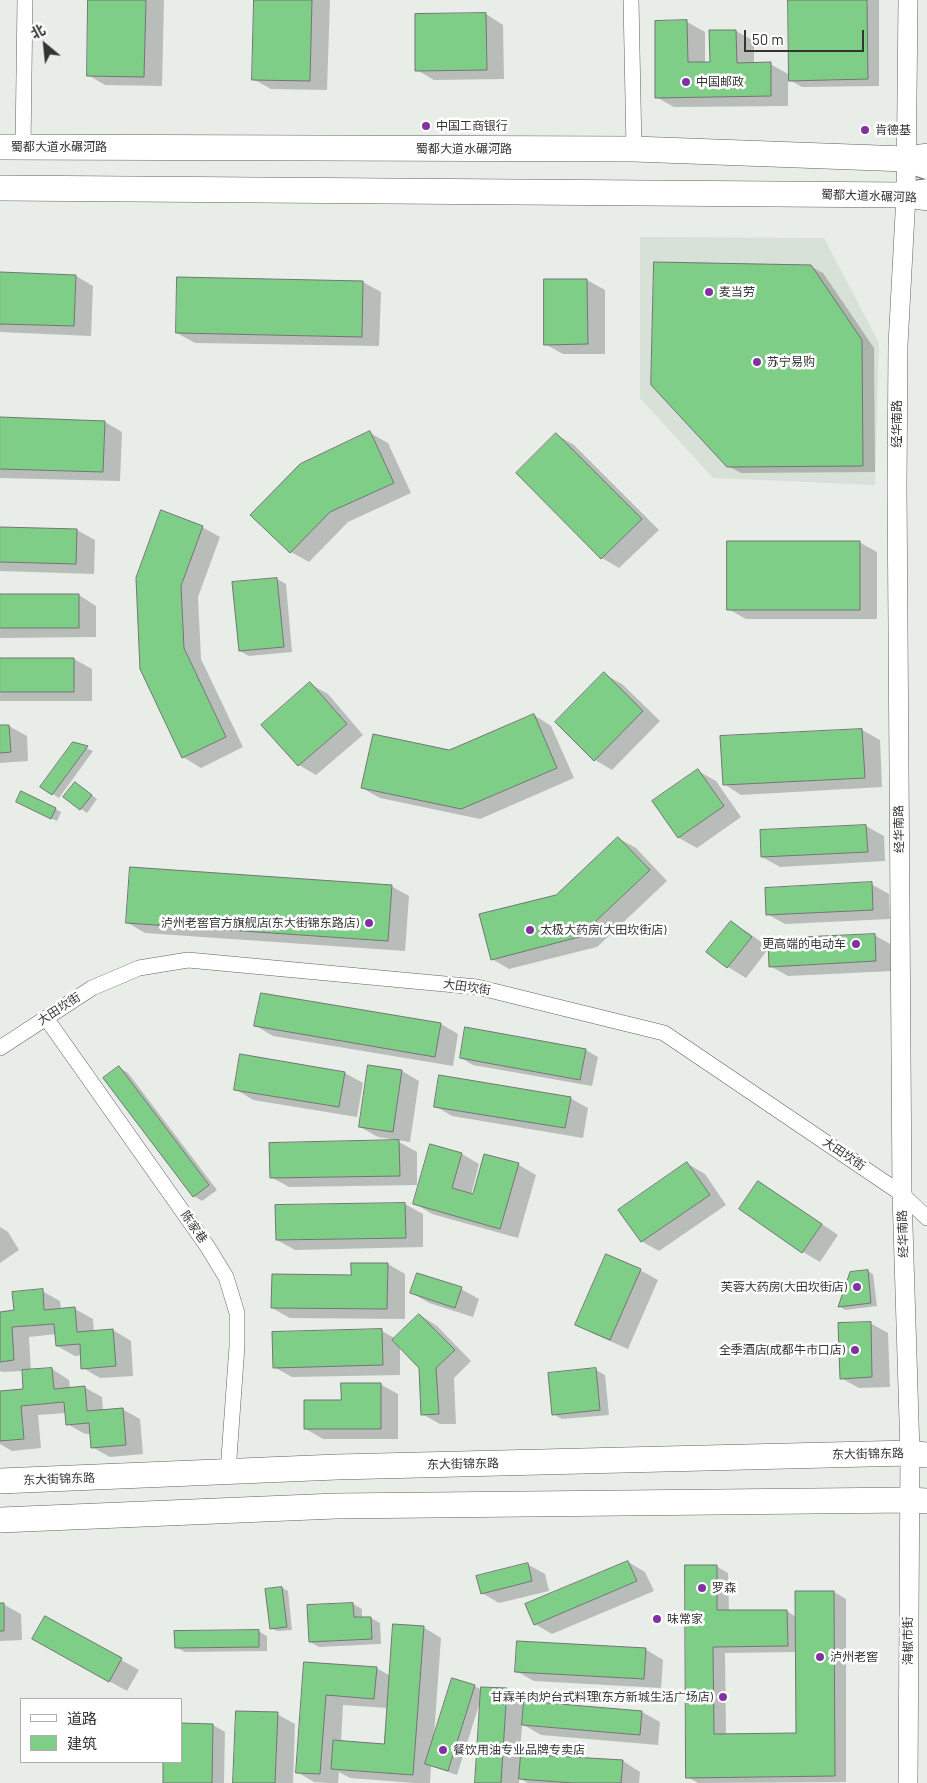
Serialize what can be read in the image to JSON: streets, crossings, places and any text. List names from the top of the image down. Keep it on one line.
{"streets":{"main road":["蜀都大道水碾河路","东大街锦东路"],"street":["经华南路","大田坎街","陈家巷","海椒市街"]},"crossings":[["蜀都大道水碾河路","经华南路"],["经华南路","大田坎街"],["经华南路","东大街锦东路"],["经华南路","海椒市街"],["大田坎街","陈家巷"],["陈家巷","东大街锦东路"]],"places":["中国邮政","中国工商银行","肯德基","麦当劳","苏宁易购","泸州老窖官方旗舰店(东大街锦东路店)","太极大药房(大田坎街店)","更高端的电动车","芙蓉大药房(大田坎街店)","全季酒店(成都牛市口店)","罗森","味常家","泸州老窖","甘霖羊肉炉台式料理(东方新城生活广场店)","餐饮用油专业品牌专卖店"],"legend":["道路","建筑"],"scale_bar":"50 m","north":"top left"}
